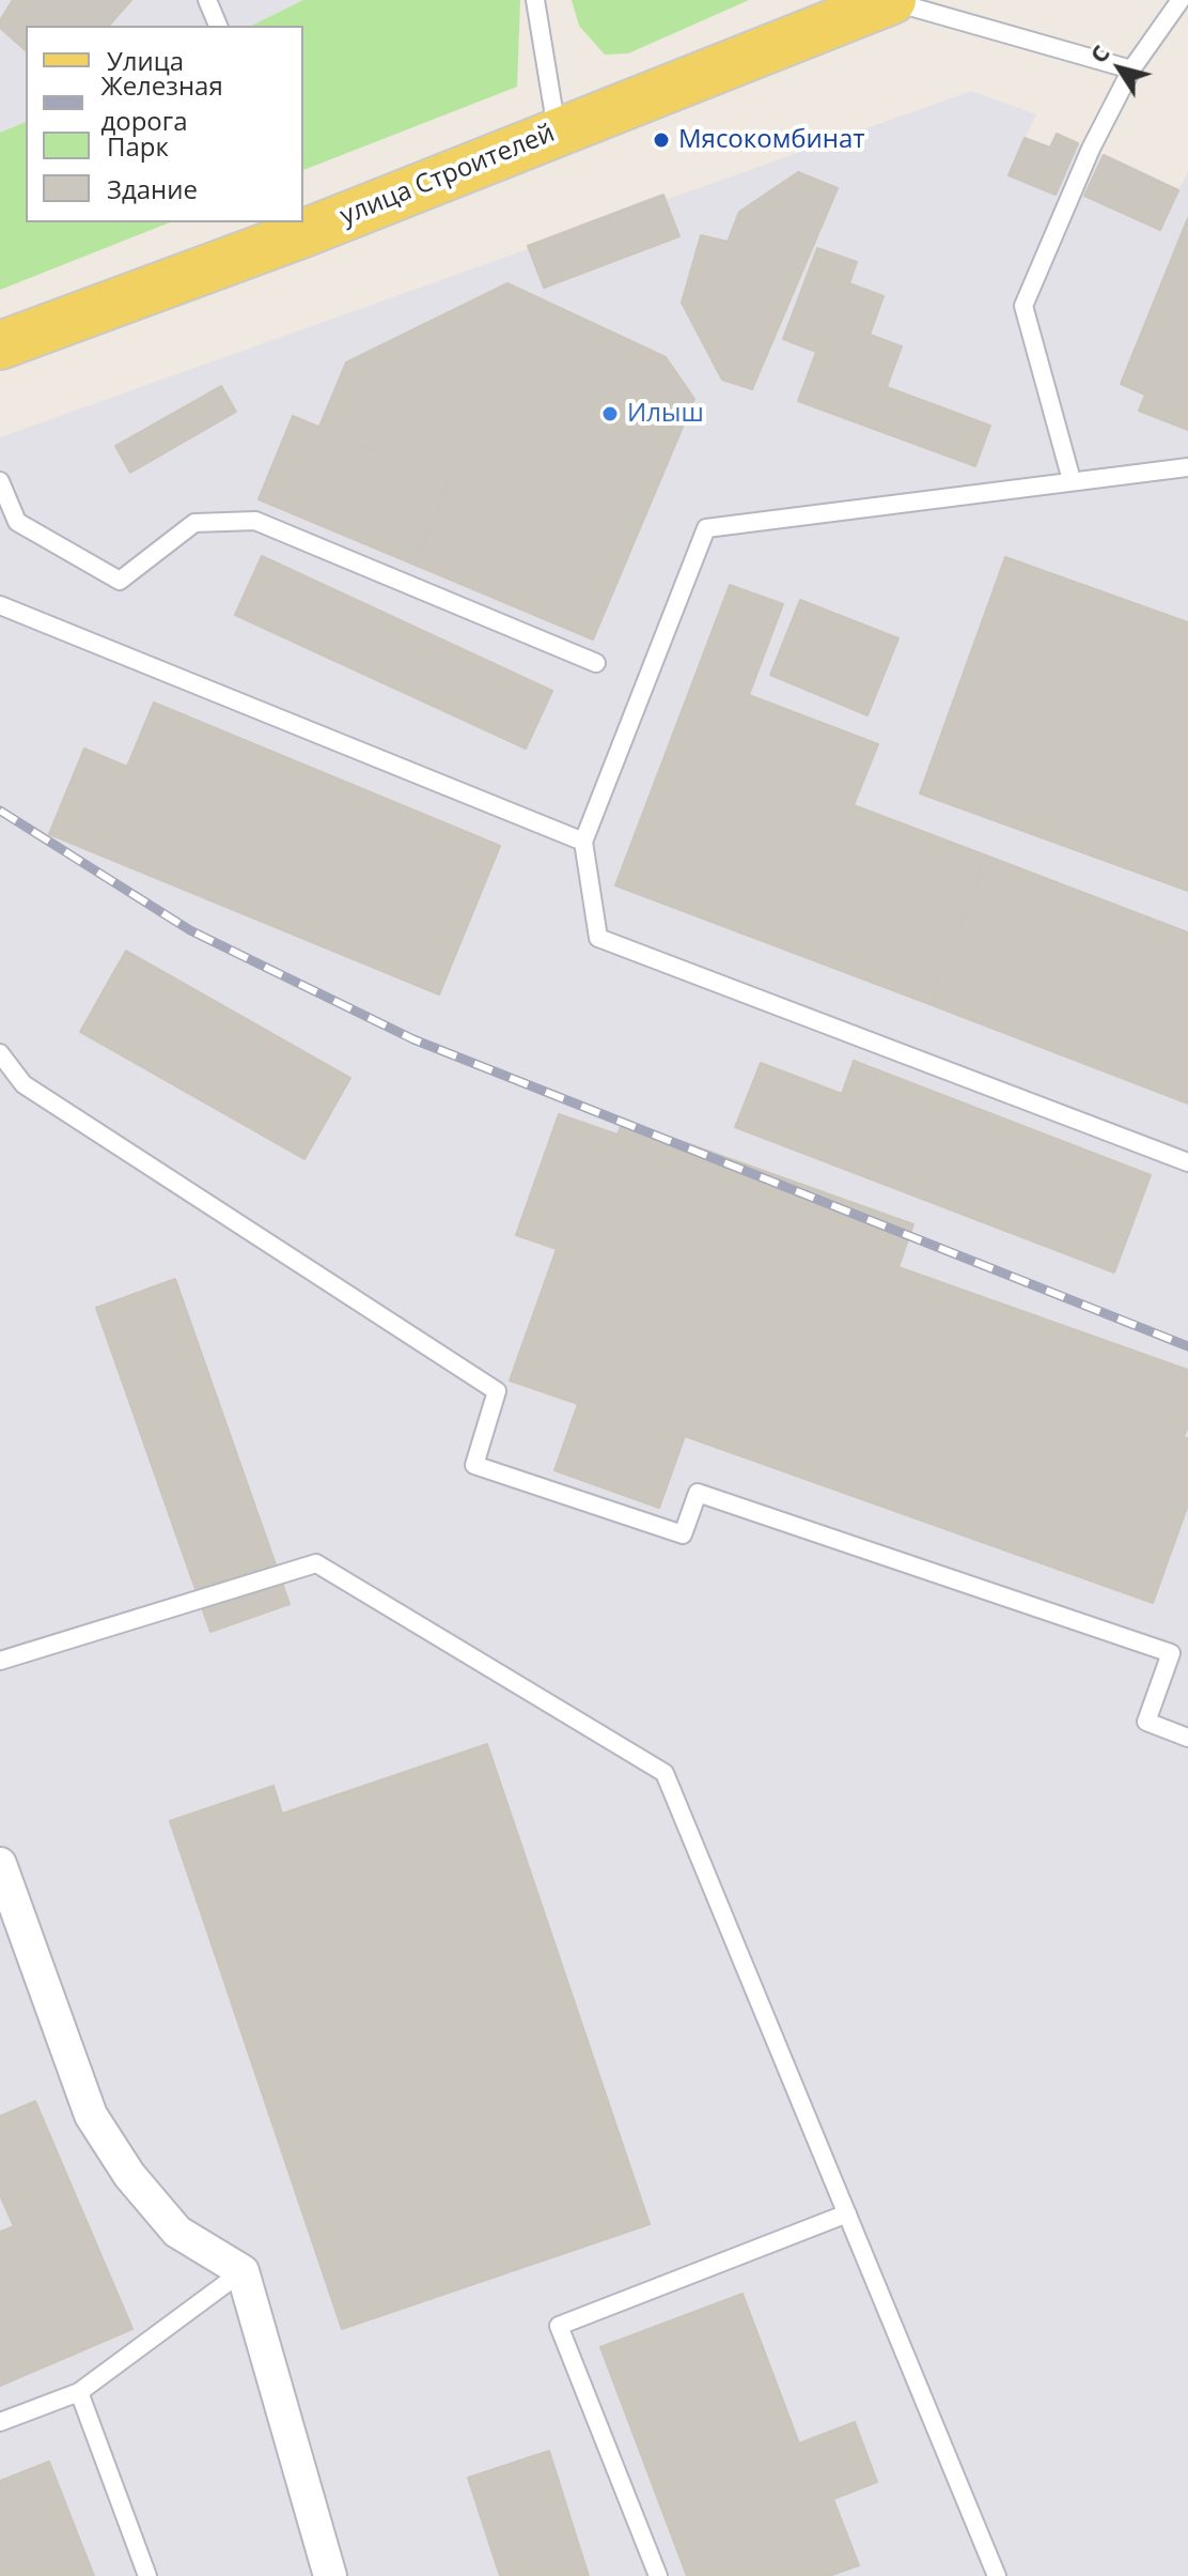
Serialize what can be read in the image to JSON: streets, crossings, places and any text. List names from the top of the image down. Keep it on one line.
{"streets":{"main road":["улица Строителей"]},"places":["Мясокомбинат","Илыш"],"legend":["Улица","Железная дорога","Парк","Здание"],"north":"top left"}
